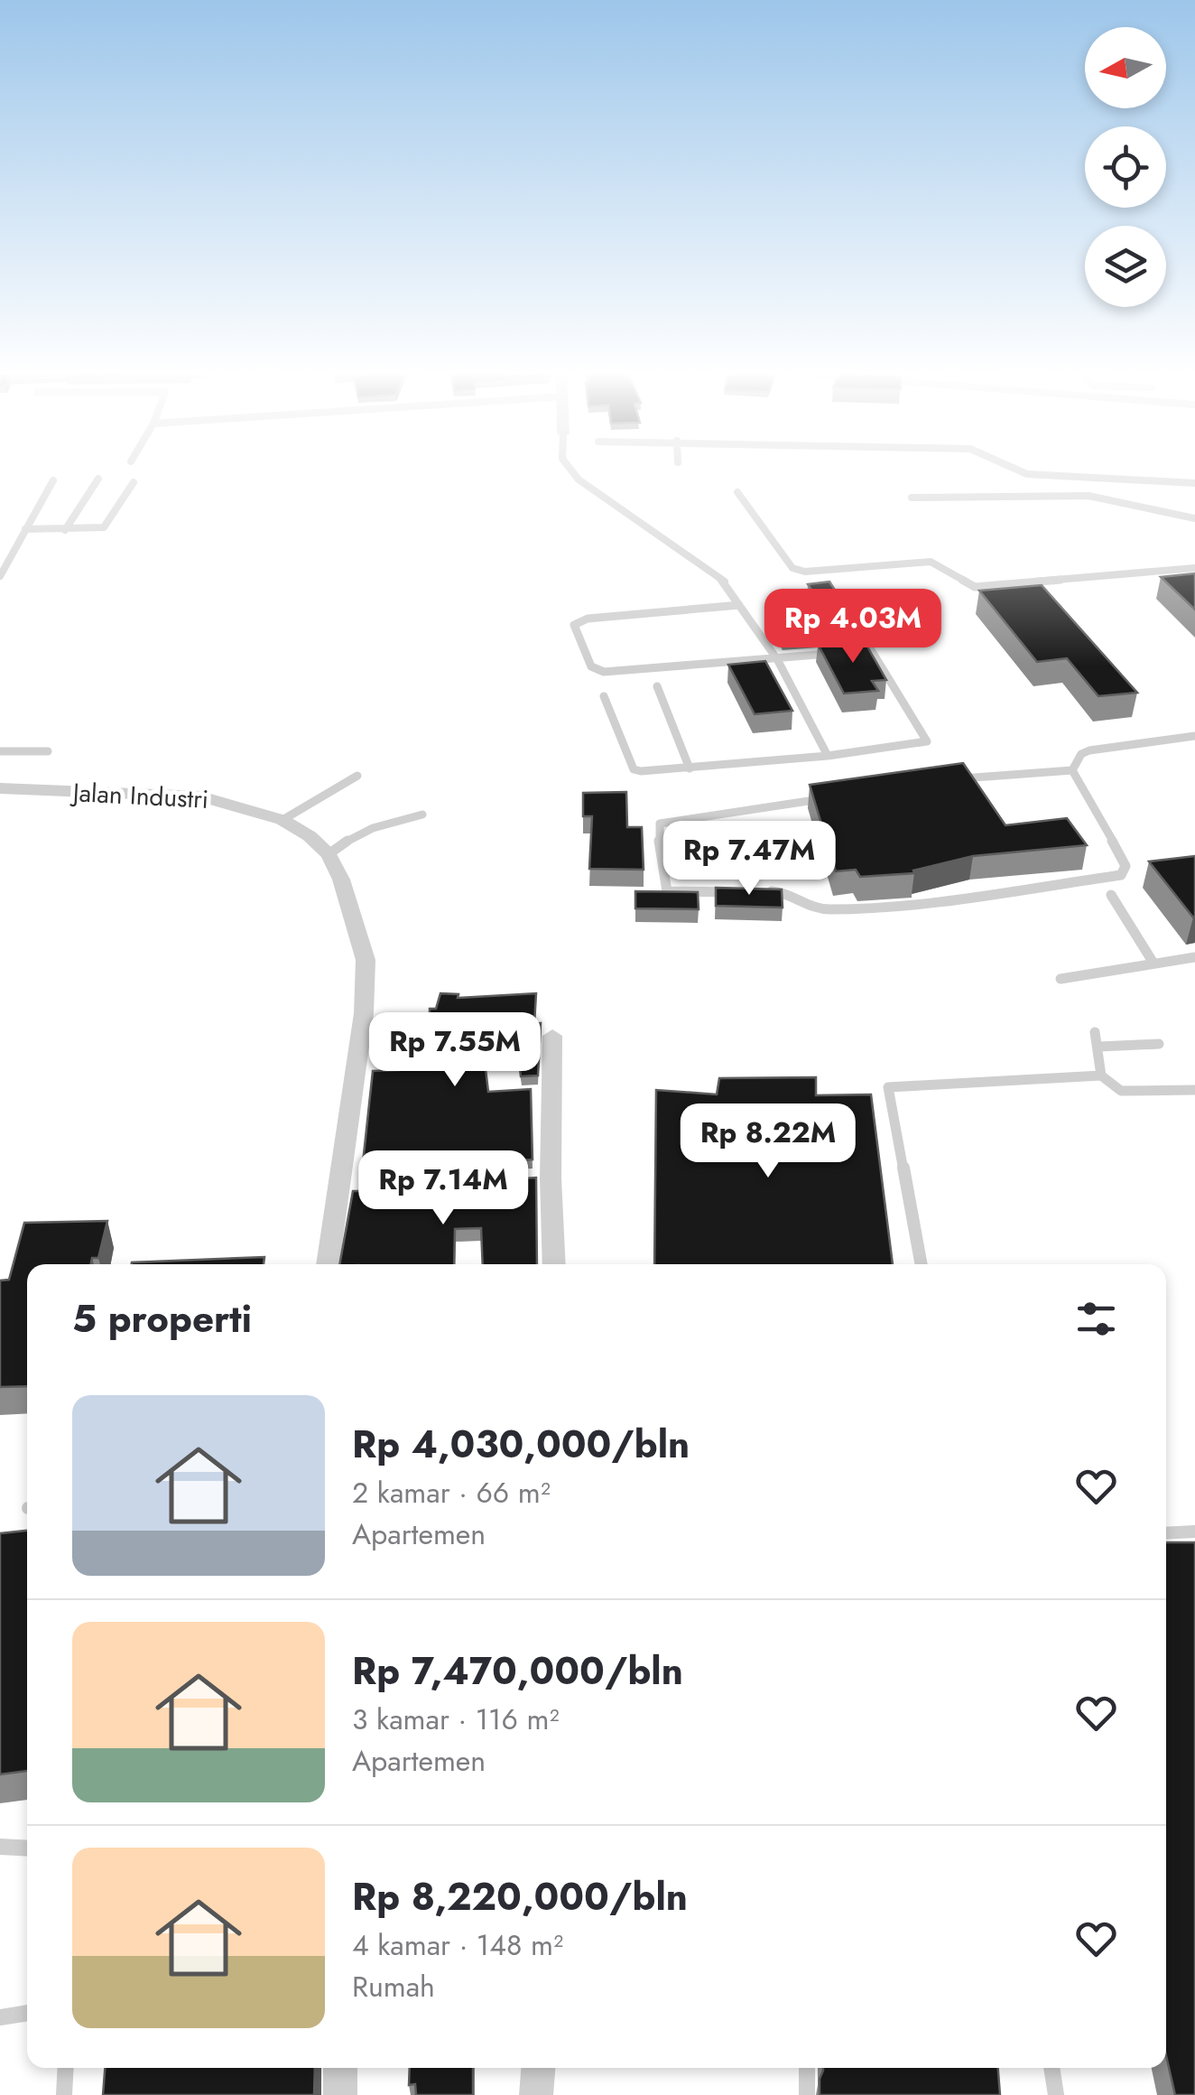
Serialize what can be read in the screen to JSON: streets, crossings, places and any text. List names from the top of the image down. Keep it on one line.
{"streets":{"street":["Jalan Industri"]},"north":"left","page":{"price":["Rp 4.03M","Rp 7.47M","Rp 7.55M","Rp 8.22M","Rp 7.14M"],"heading":"5 properti","list":[{"name":"Rp 4,030,000/bln","note":"2 kamar · 66 m² · Apartemen"},{"name":"Rp 7,470,000/bln","note":"3 kamar · 116 m² · Apartemen"},{"name":"Rp 8,220,000/bln","note":"4 kamar · 148 m² · Rumah"}]}}
